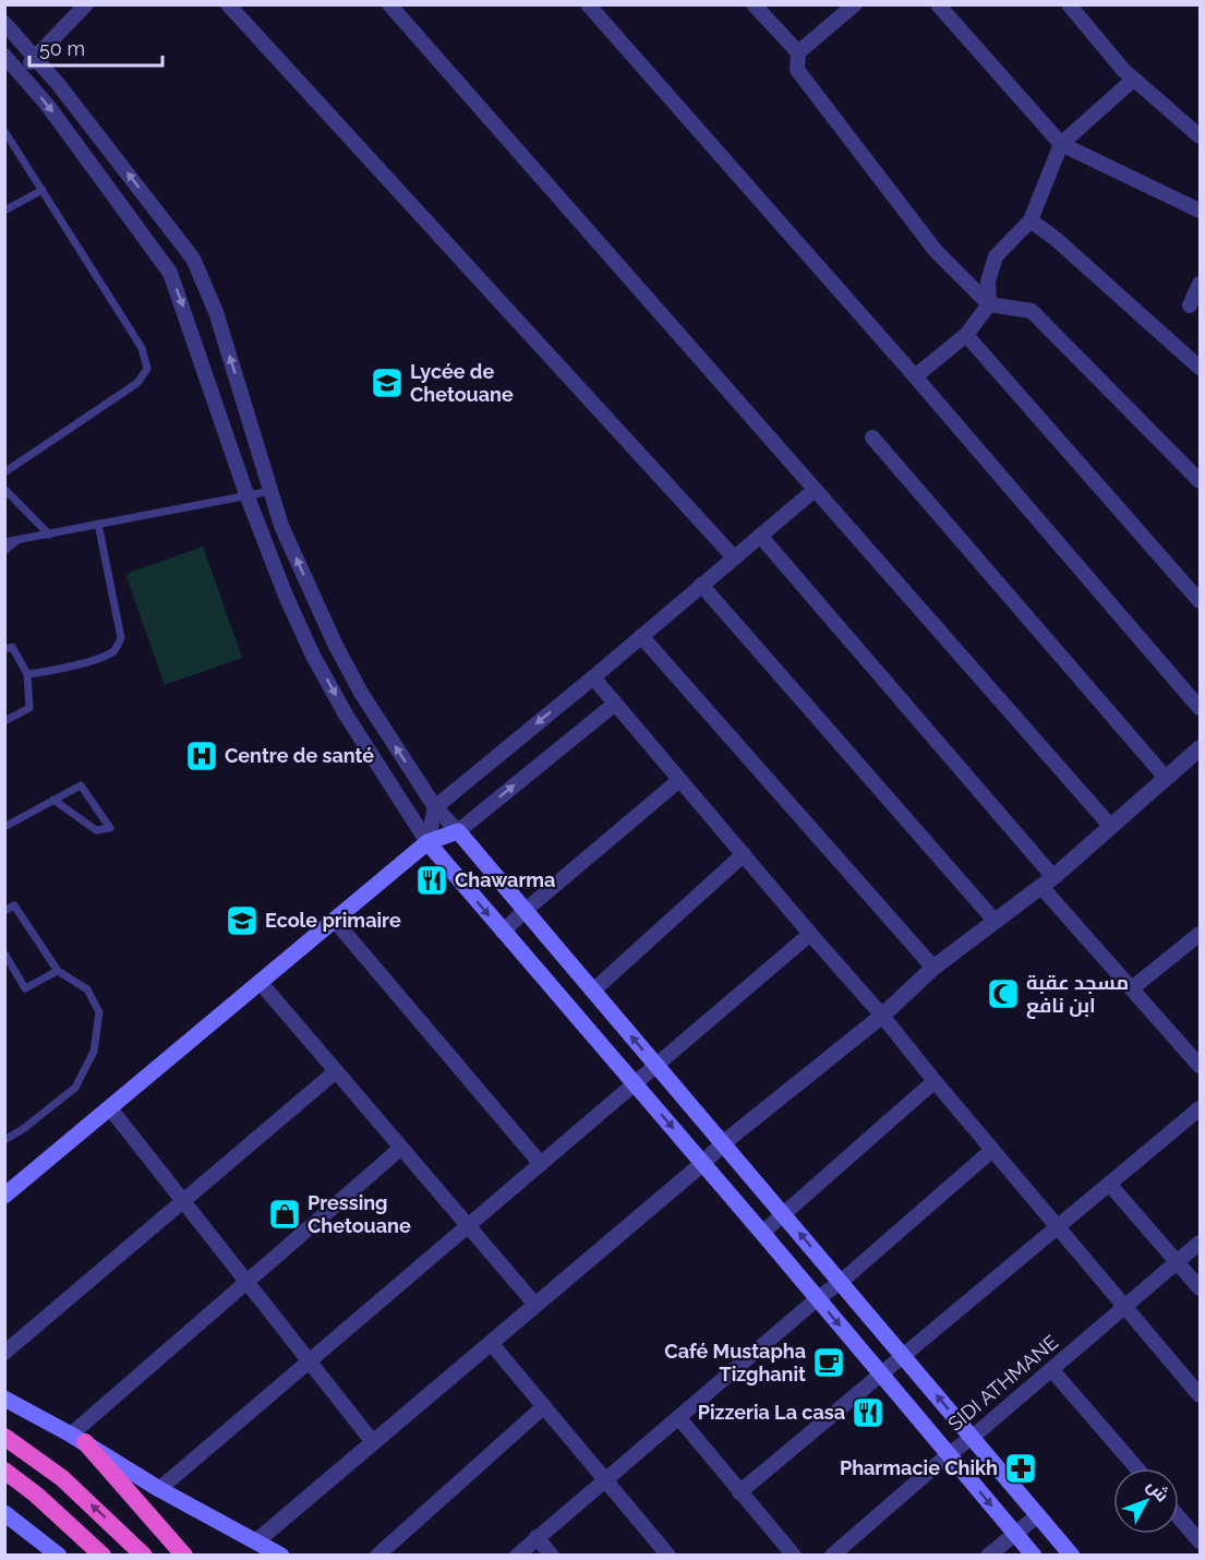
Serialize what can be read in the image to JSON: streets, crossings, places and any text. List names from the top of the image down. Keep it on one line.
{"streets":{"street":["SIDI ATHMANE"]},"places":{"school or university":["Lycée de Chetouane","Ecole primaire"],"hospital":["Centre de santé"],"restaurant":["Chawarma","Pizzeria La casa"],"mosque":["مسجد عقبة ابن نافع"],"shop":["Pressing Chetouane"],"cafe":["Café Mustapha Tizghanit"],"pharmacy":["Pharmacie Chikh"]},"scale_bar":"50 m","north":"top right"}
